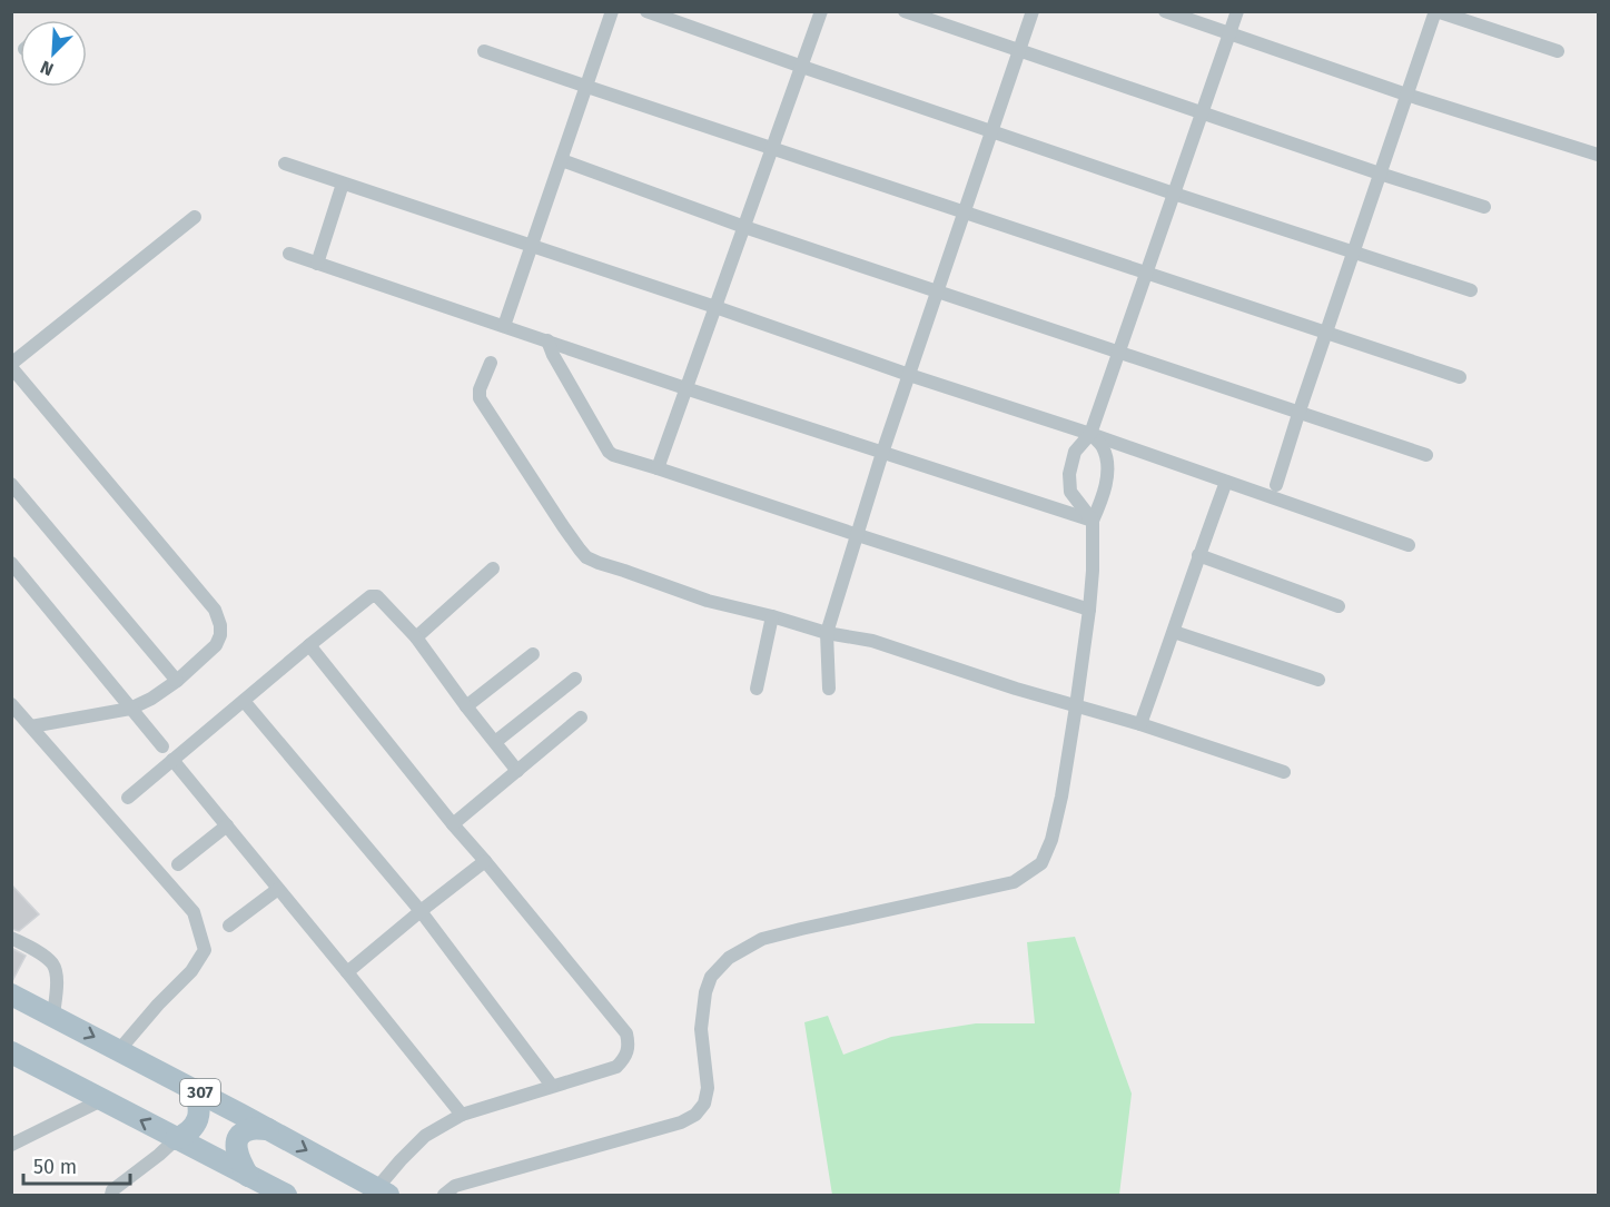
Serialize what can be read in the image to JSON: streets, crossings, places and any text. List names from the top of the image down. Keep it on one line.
{"streets":{"main road":["307"]},"scale_bar":"50 m","north":"bottom left"}
